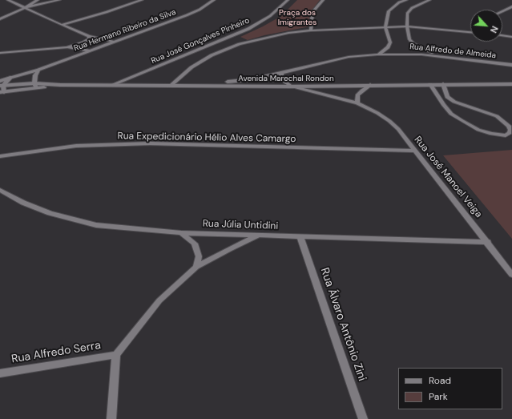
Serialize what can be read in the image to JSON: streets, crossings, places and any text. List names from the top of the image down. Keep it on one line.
{"streets":{"street":["Rua Hermano Ribeiro da Silva","Rua José Gonçalves Pinheiro","Rua Alfredo de Almeida","Avenida Marechal Rondon","Rua Expedicionário Hélio Alves Camargo","Rua José Manoel Veiga","Rua Júlia Untidini","Rua Álvaro Antônio Zini","Rua Alfredo Serra"]},"crossings":[["Rua José Gonçalves Pinheiro","Avenida Marechal Rondon"],["Rua Alfredo de Almeida","Avenida Marechal Rondon"],["Avenida Marechal Rondon","Rua José Manoel Veiga"],["Rua Expedicionário Hélio Alves Camargo","Rua José Manoel Veiga"],["Rua José Manoel Veiga","Rua Júlia Untidini"],["Rua Júlia Untidini","Rua Álvaro Antônio Zini"]],"parks":["Praça dos Imigrantes"],"legend":["Road","Park"],"north":"bottom right"}
